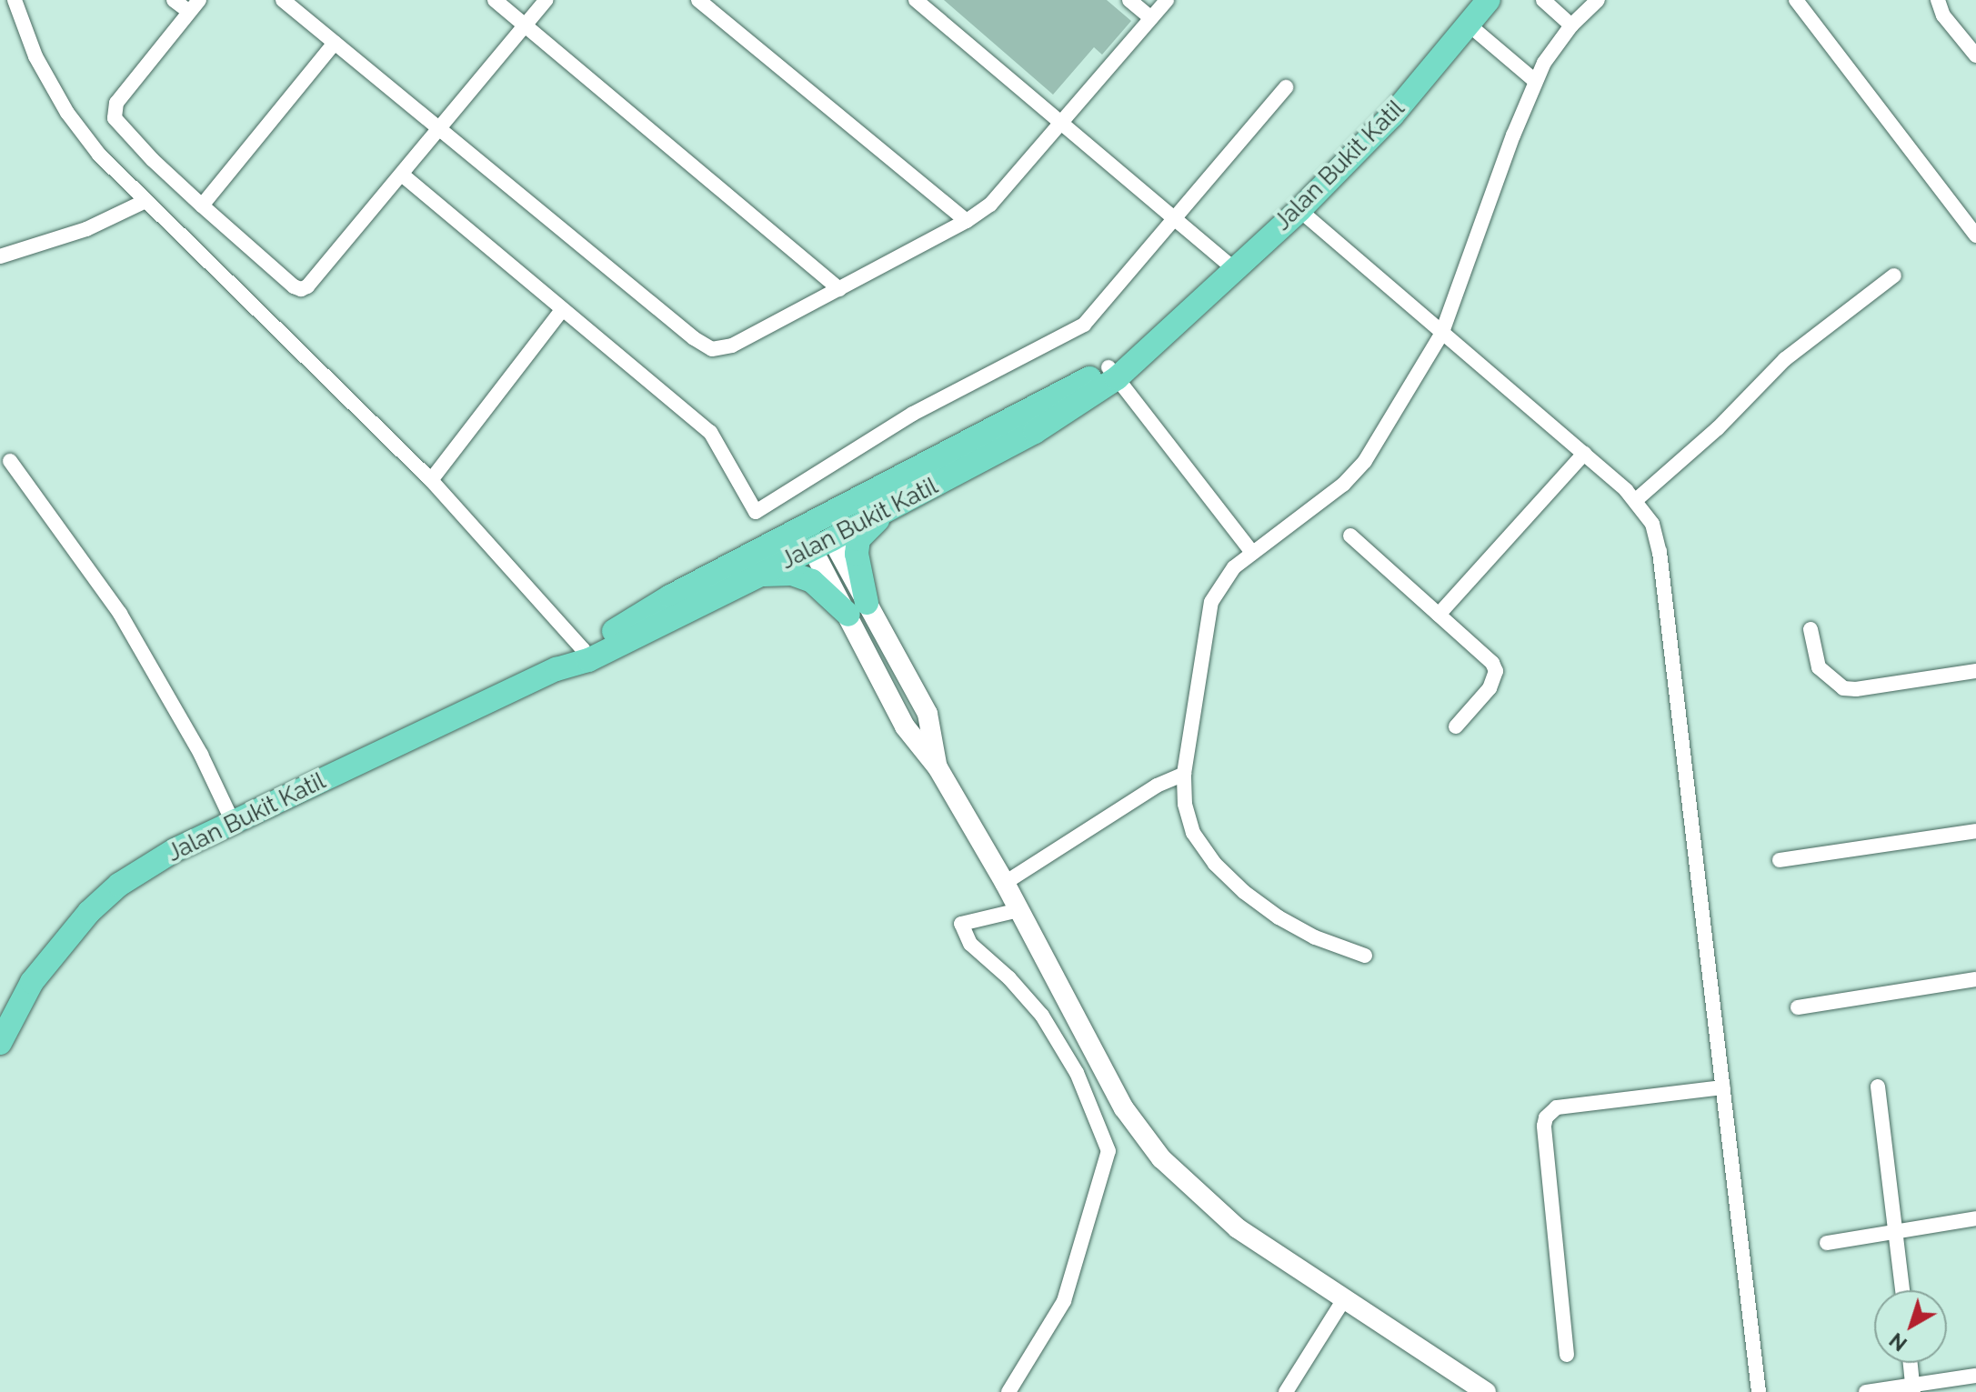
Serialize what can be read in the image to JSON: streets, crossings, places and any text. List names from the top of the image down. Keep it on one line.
{"streets":{"main road":["Jalan Bukit Katil"]},"north":"bottom left"}
